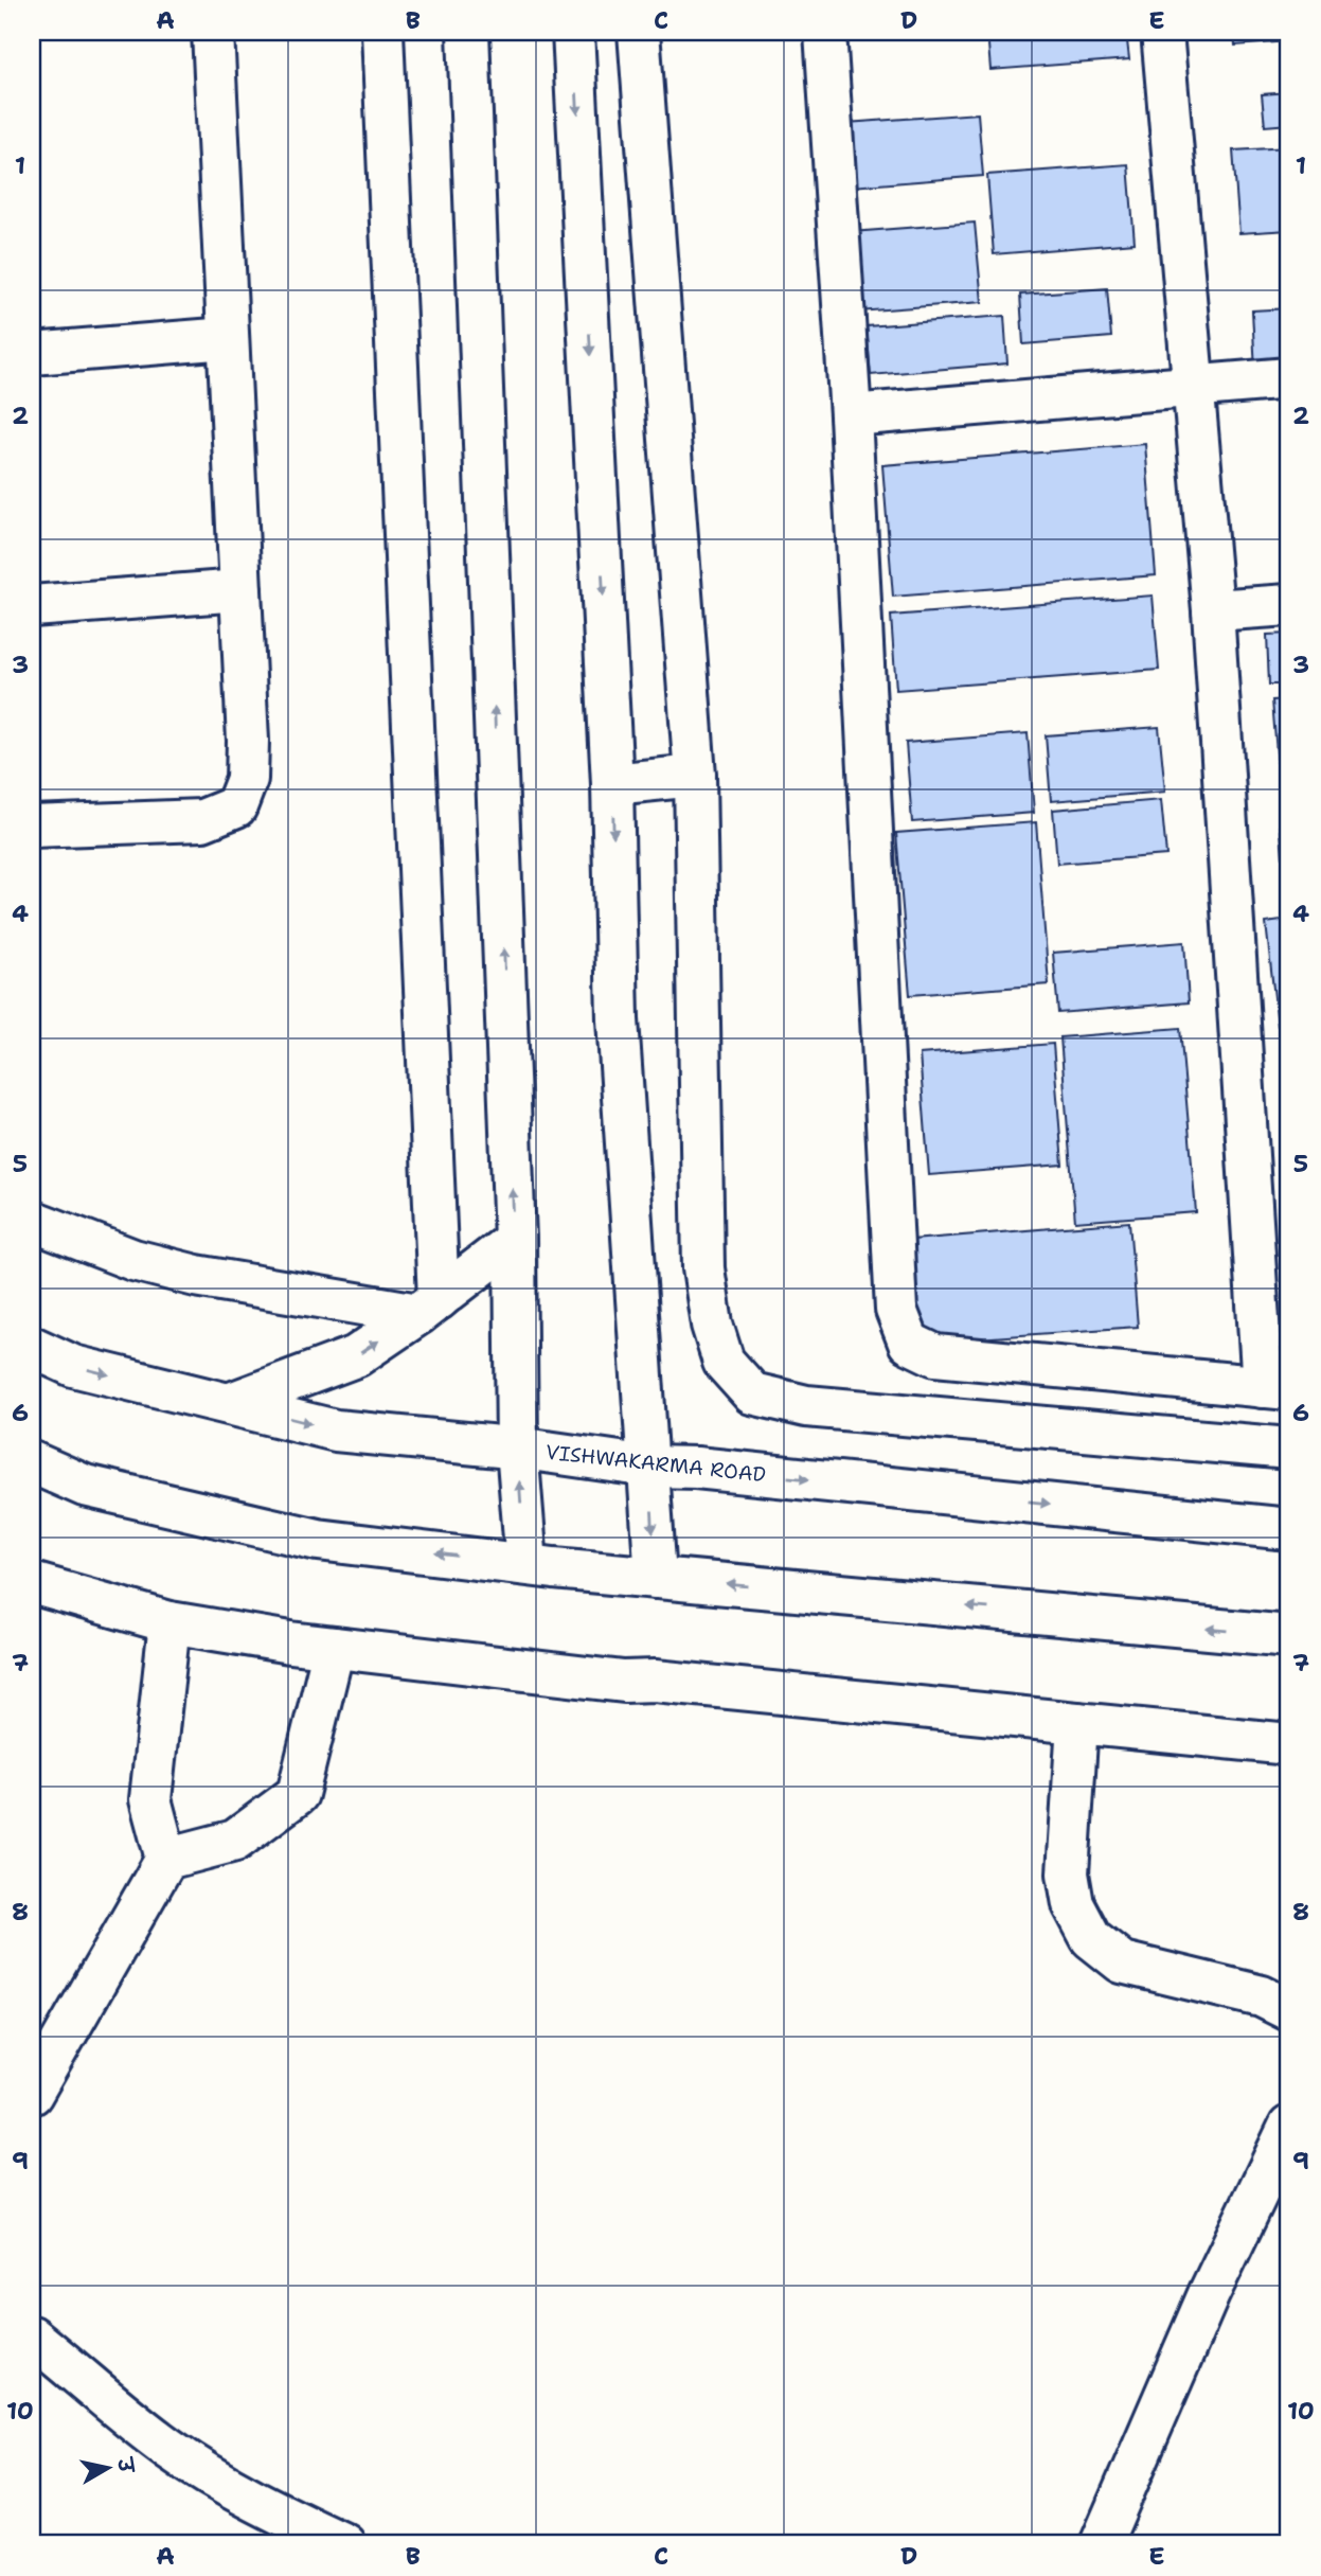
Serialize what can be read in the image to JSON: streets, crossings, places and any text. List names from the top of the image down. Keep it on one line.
{"streets":{"street":["VISHWAKARMA ROAD"]},"north":"right","grid":{"columns":["A","B","C","D","E"],"rows":["1","2","3","4","5","6","7","8","9","10"]}}
